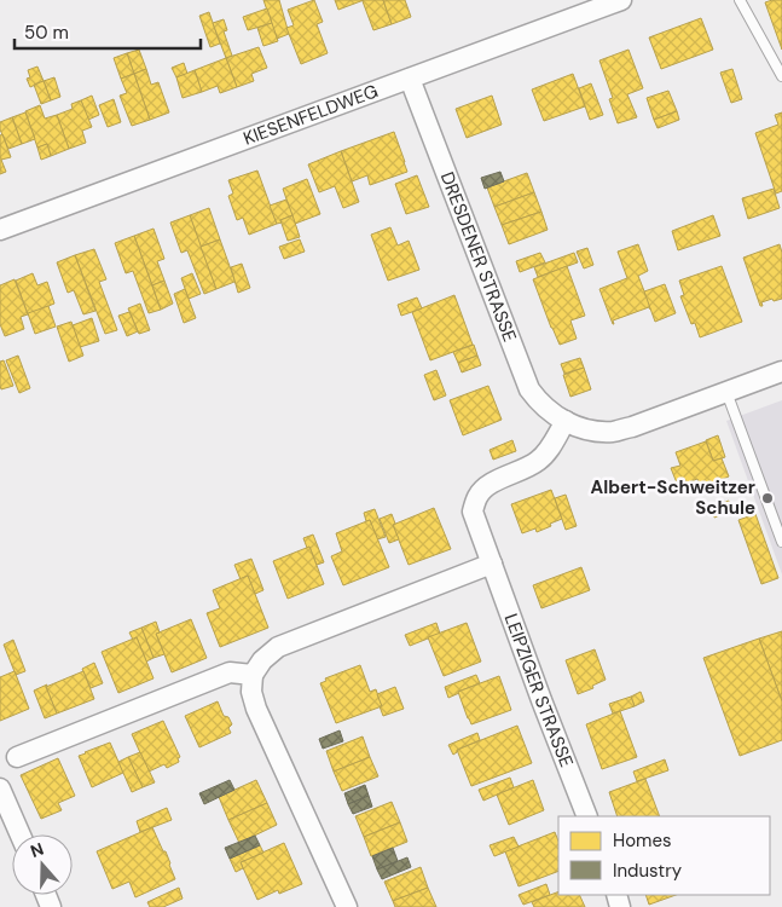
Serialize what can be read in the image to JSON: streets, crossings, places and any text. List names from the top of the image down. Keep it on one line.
{"streets":{"street":["KIESENFELDWEG","DRESDENER STRASSE","LEIPZIGER STRASSE"]},"crossings":[["KIESENFELDWEG","DRESDENER STRASSE"],["DRESDENER STRASSE","LEIPZIGER STRASSE"]],"places":["Albert-Schweitzer Schule"],"legend":["Homes","Industry"],"scale_bar":"50 m","north":"top"}
